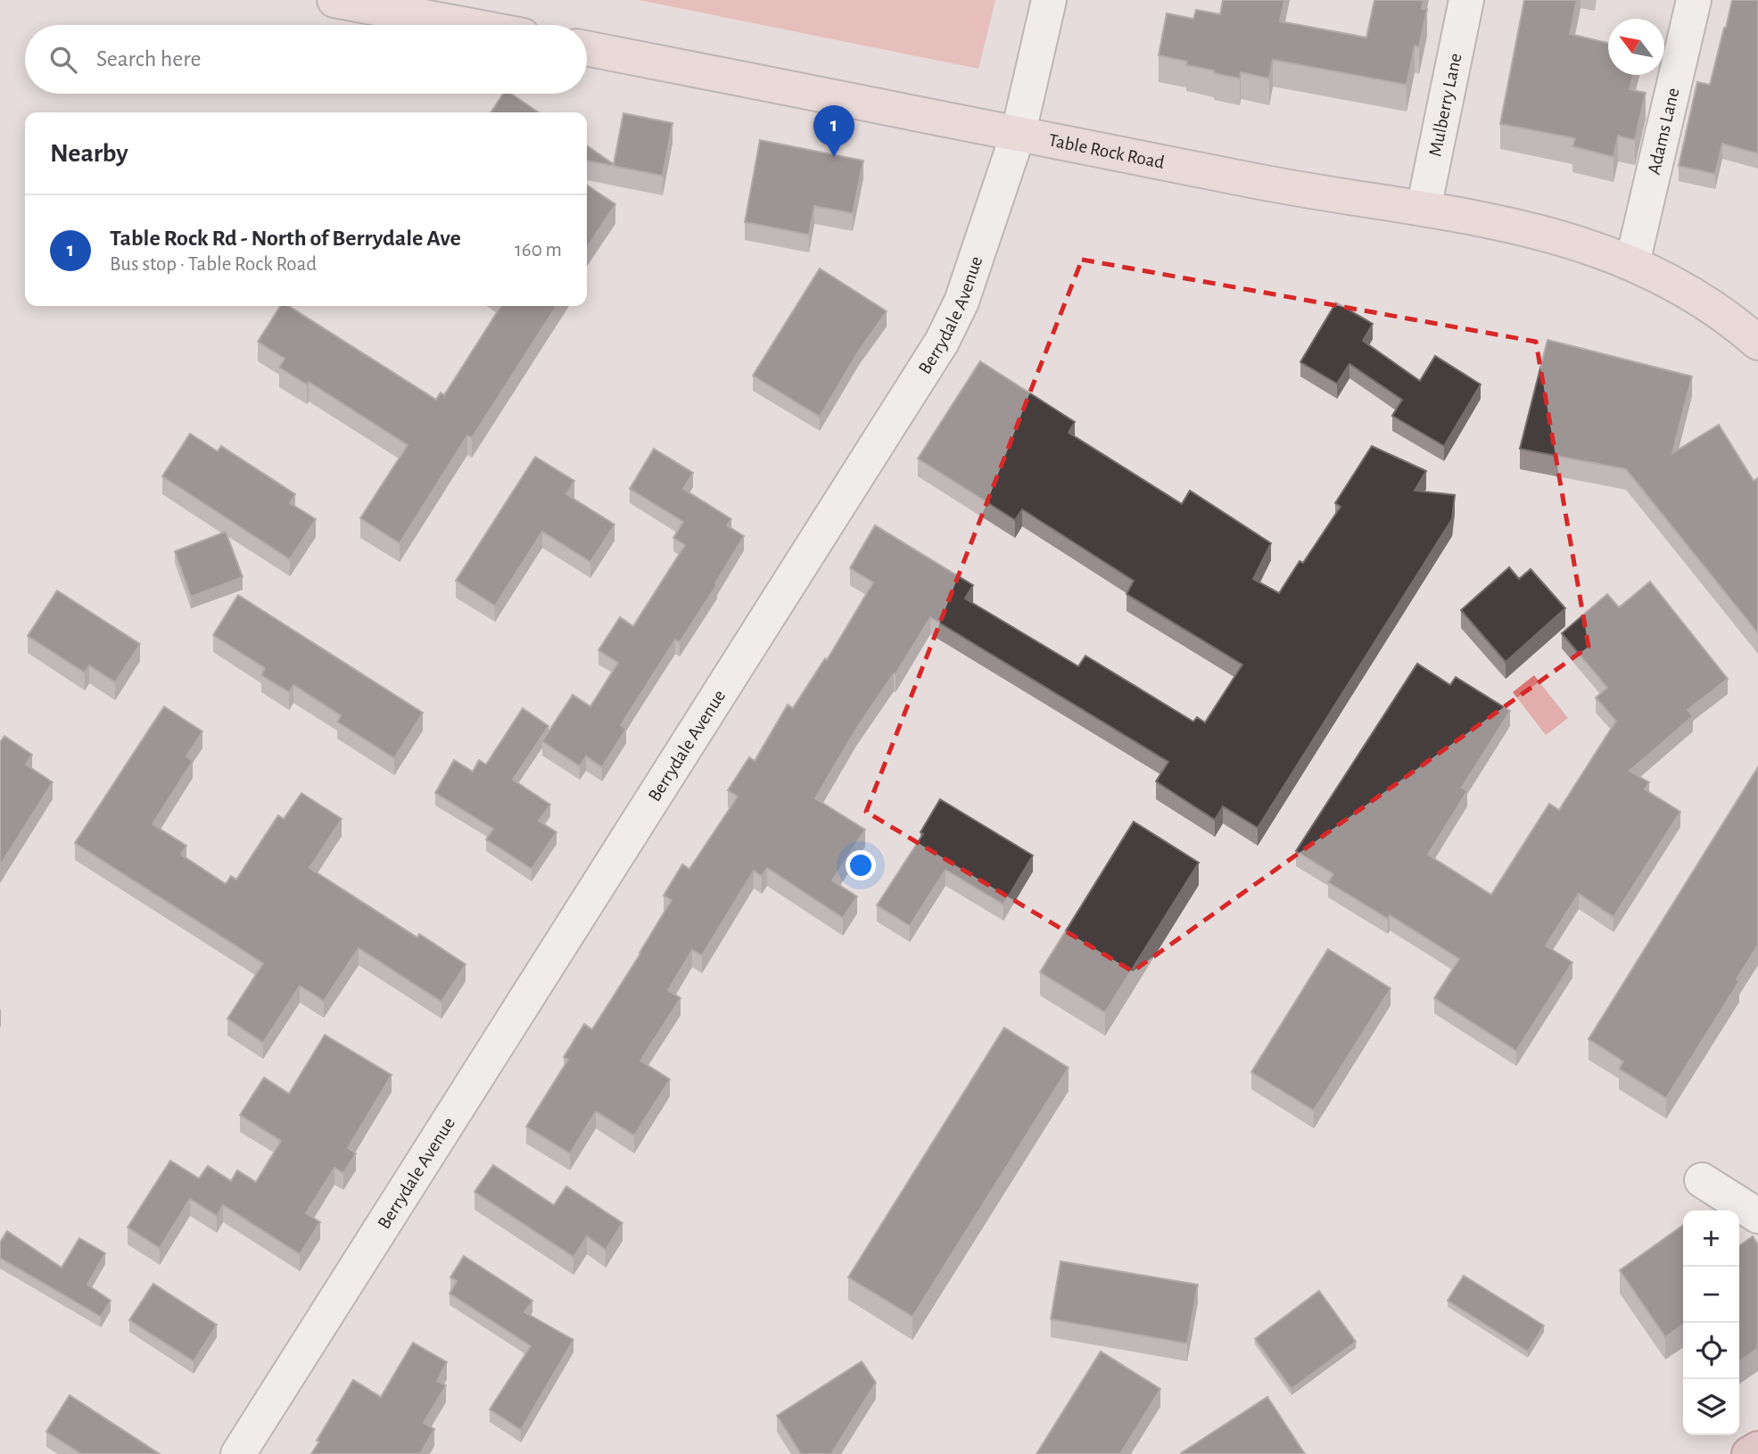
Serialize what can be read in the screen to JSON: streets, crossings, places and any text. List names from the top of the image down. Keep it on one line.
{"streets":{"main road":["Table Rock Road"],"street":["Mulberry Lane","Adams Lane","Berrydale Avenue"]},"crossings":[["Mulberry Lane","Table Rock Road"],["Adams Lane","Table Rock Road"],["Table Rock Road","Berrydale Avenue"]],"north":"top left","page":{"search":"Search here","pins":"1","heading":"Nearby","list":[{"mark":"1","name":"Table Rock Rd - North of Berrydale Ave","note":"Bus stop · Table Rock Road","value":"160 m"}],"map_buttons":["+","−"]}}
